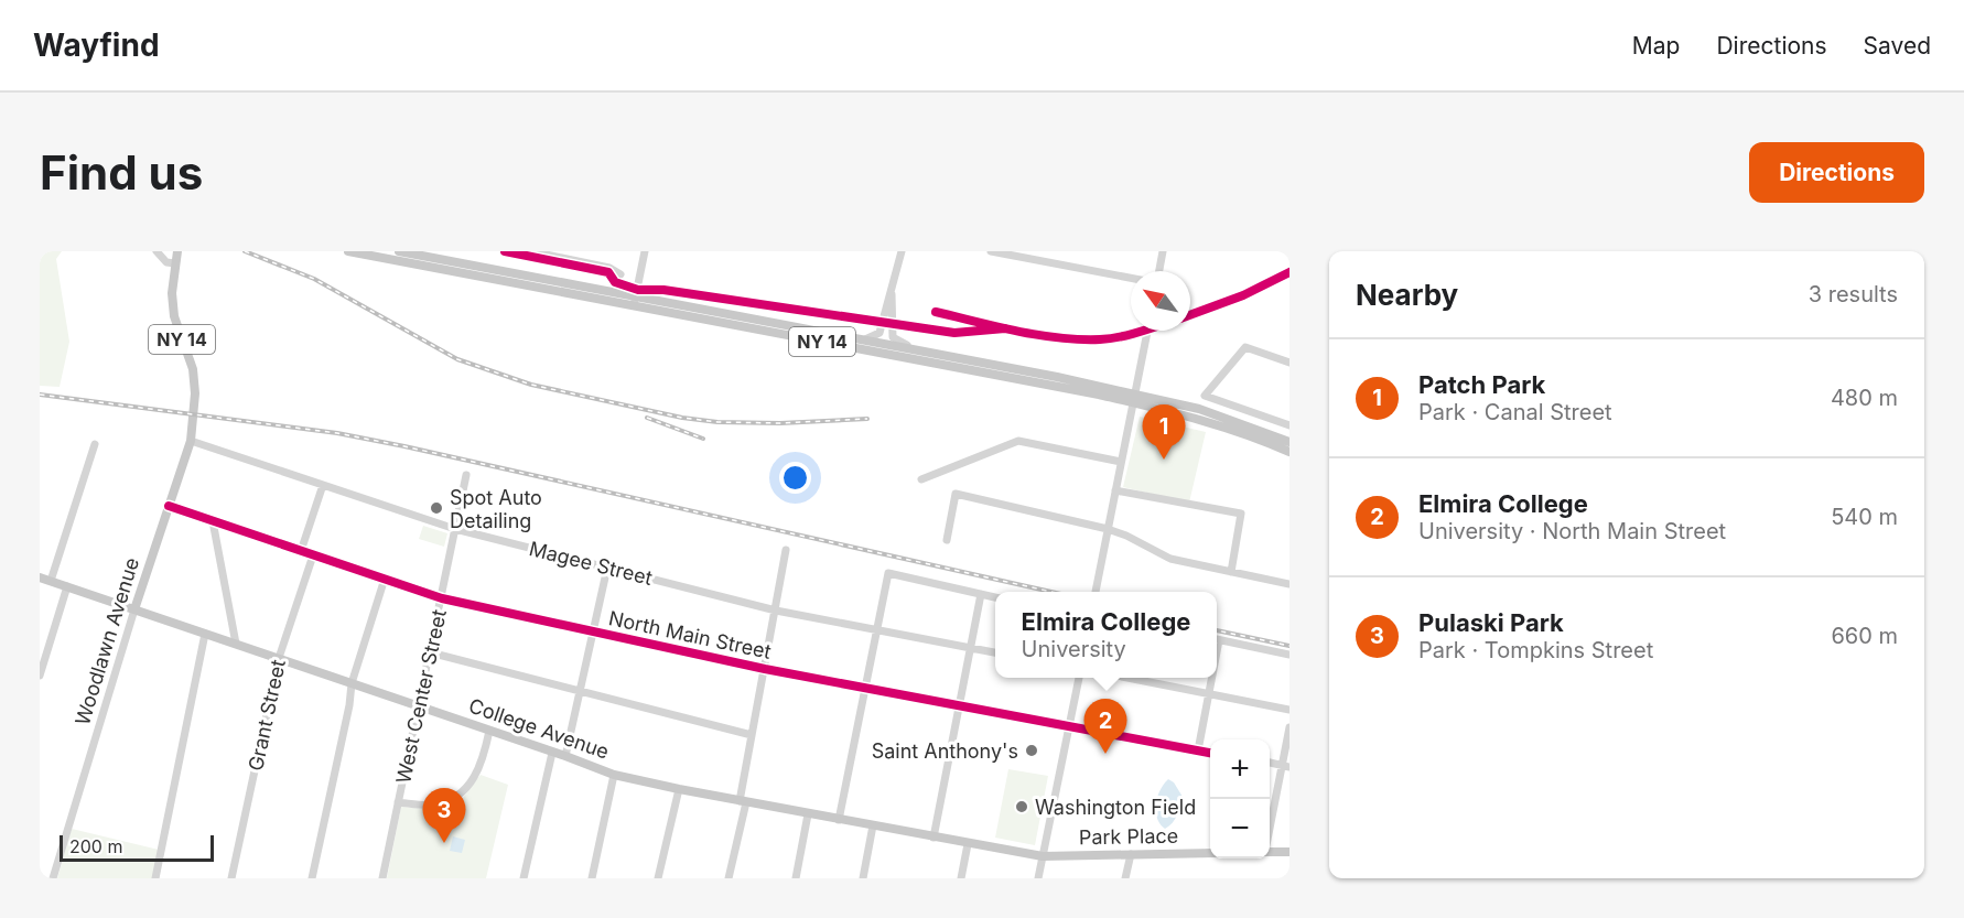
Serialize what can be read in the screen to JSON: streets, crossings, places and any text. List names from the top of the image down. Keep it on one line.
{"streets":{"main road":["NY 14","Woodlawn Avenue","College Avenue","Park Place"],"street":["Magee Street","North Main Street","West Center Street","Grant Street"]},"crossings":[["NY 14","Woodlawn Avenue"],["Magee Street","Woodlawn Avenue"],["Magee Street","West Center Street"],["North Main Street","Woodlawn Avenue"],["North Main Street","West Center Street"],["North Main Street","Grant Street"],["Woodlawn Avenue","College Avenue"],["West Center Street","College Avenue"],["Grant Street","College Avenue"],["College Avenue","Park Place"]],"places":["Spot Auto Detailing","Saint Anthony's","Washington Field"],"scale_bar":"200 m","north":"top left","page":{"header":"Wayfind","nav":["Map","Directions","Saved"],"buttons":"Directions","title":"Find us","heading":["Nearby","3 results"],"list":[{"mark":"1","name":"Patch Park","note":"Park · Canal Street","value":"480 m"},{"mark":"2","name":"Elmira College","note":"University · North Main Street","value":"540 m"},{"mark":"3","name":"Pulaski Park","note":"Park · Tompkins Street","value":"660 m"}],"pins":["1","2","3"],"popup":["Elmira College","University"],"map_buttons":["+","−"],"scale":"200 m"}}
